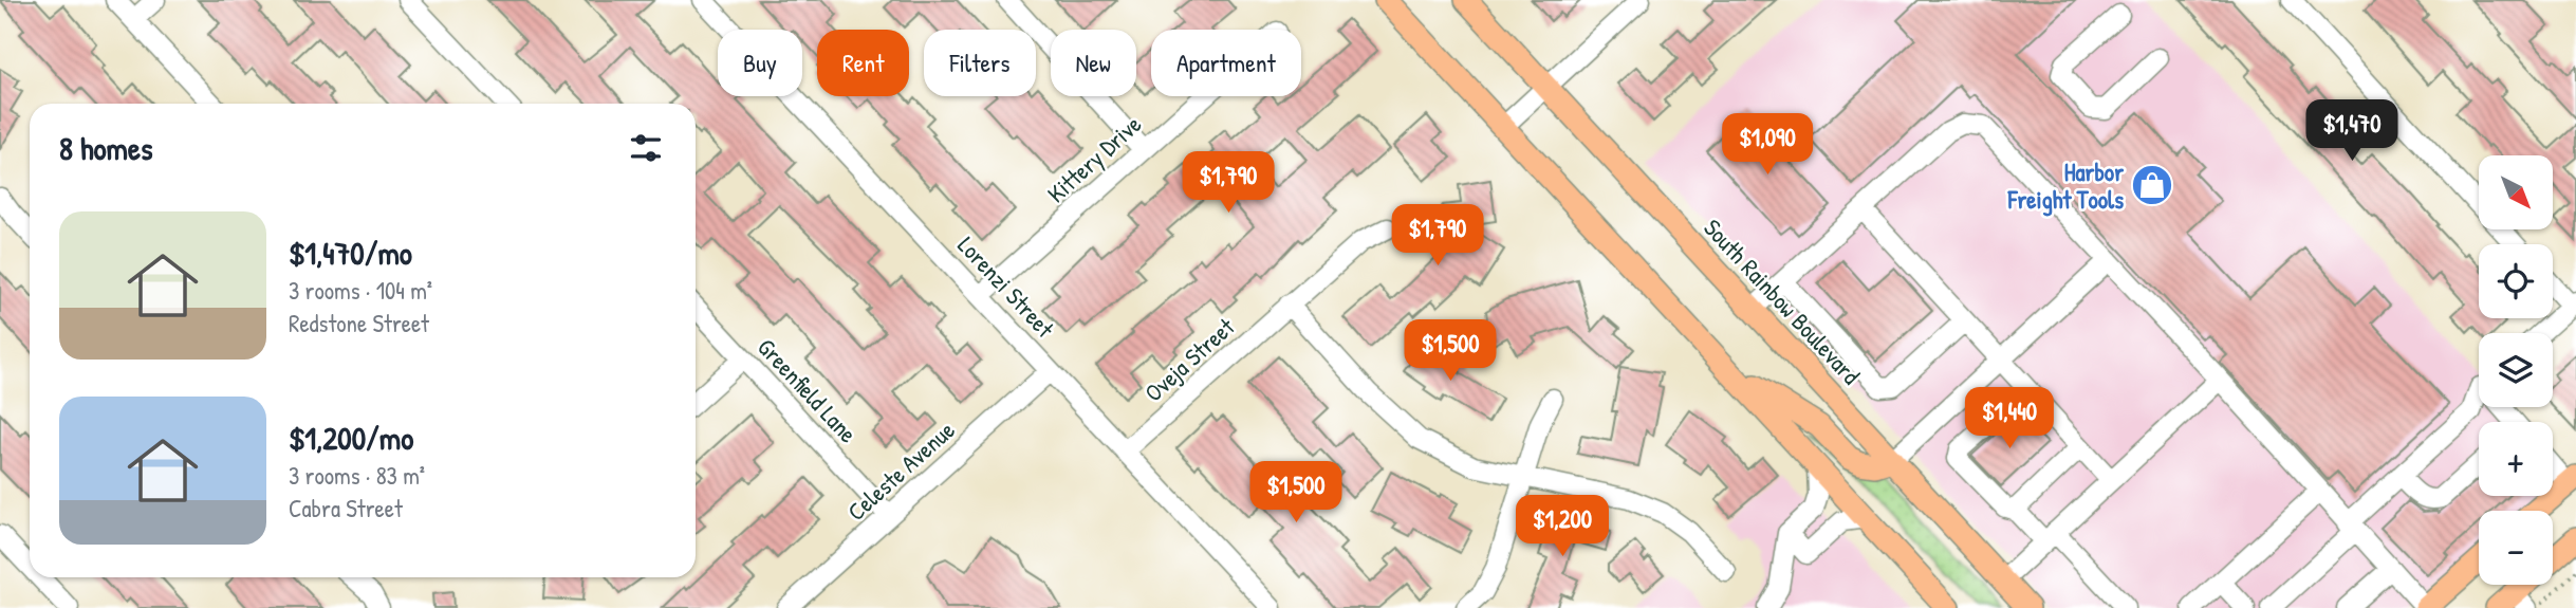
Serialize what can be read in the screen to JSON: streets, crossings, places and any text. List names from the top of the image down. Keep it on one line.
{"streets":{"main road":["South Rainbow Boulevard"],"street":["Kittery Drive","Lorenzi Street","Oveja Street","Greenfield Lane","Celeste Avenue"]},"crossings":[["Kittery Drive","Lorenzi Street"],["Lorenzi Street","Oveja Street"],["Lorenzi Street","Celeste Avenue"],["Greenfield Lane","Celeste Avenue"]],"places":{"shop":["Harbor Freight Tools"]},"north":"bottom right","page":{"chip":["Buy","Rent","Filters","New","Apartment"],"price":["$1,470","$1,090","$1,790","$1,790","$1,500","$1,440","$1,500","$1,200"],"heading":"8 homes","map_buttons":["+","−"],"list":[{"name":"$1,470/mo","note":"3 rooms · 104 m² · Redstone Street"},{"name":"$1,200/mo","note":"3 rooms · 83 m² · Cabra Street"}]}}
